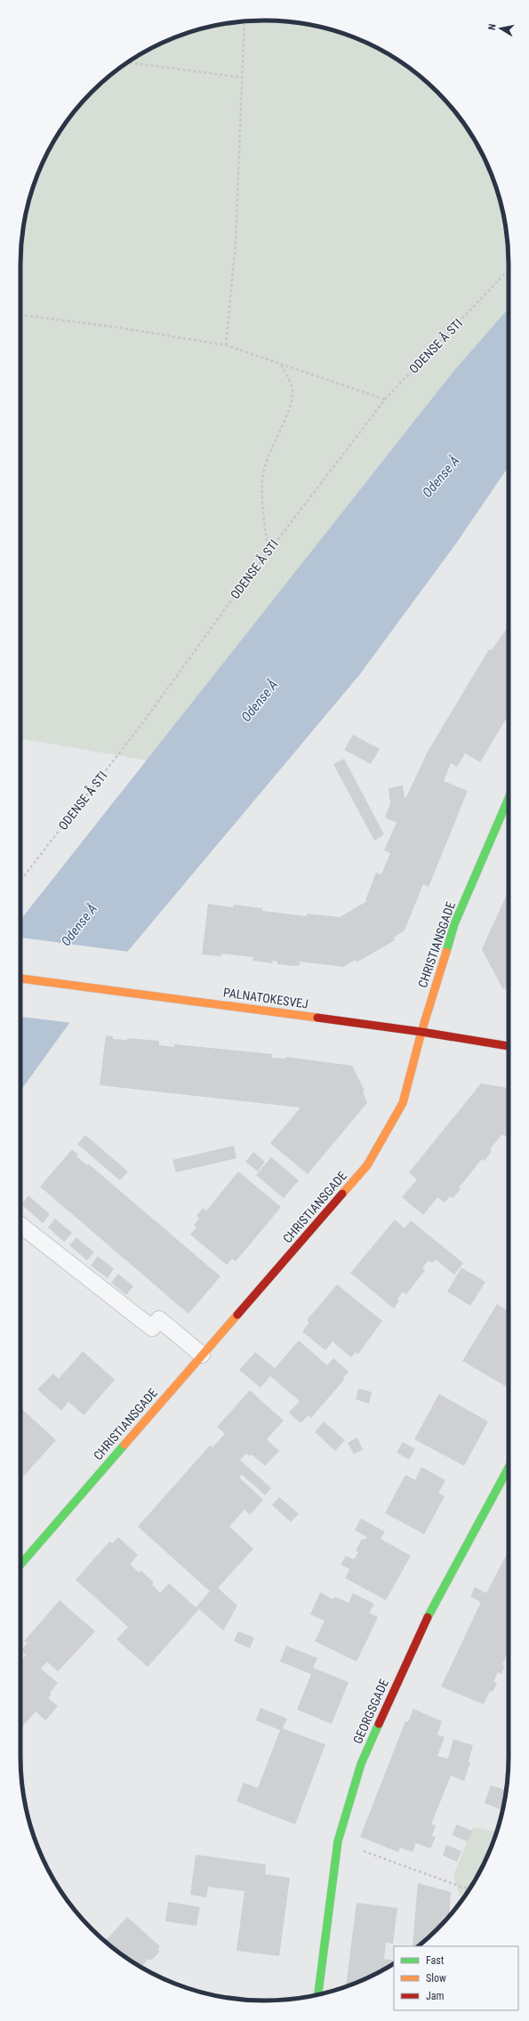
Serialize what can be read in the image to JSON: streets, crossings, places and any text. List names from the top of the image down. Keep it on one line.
{"streets":{"street":["CHRISTIANSGADE","PALNATOKESVEJ","GEORGSGADE"],"path":["ODENSE Å STI"]},"crossings":[["CHRISTIANSGADE","PALNATOKESVEJ"]],"water":["Odense Å"],"legend":["Fast","Slow","Jam"],"north":"left"}
